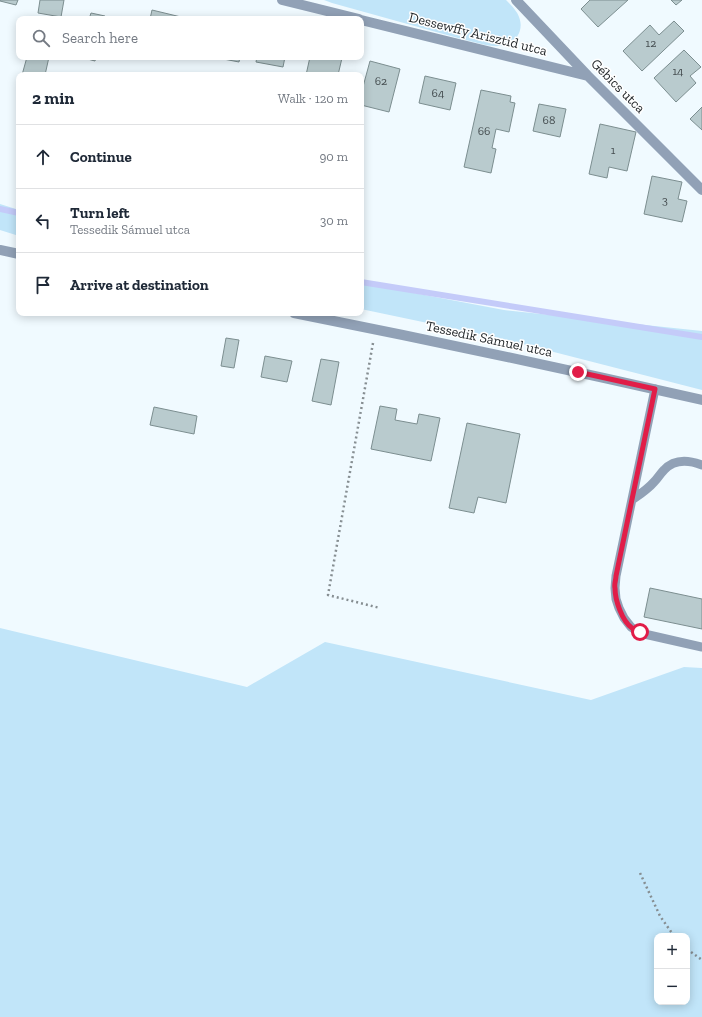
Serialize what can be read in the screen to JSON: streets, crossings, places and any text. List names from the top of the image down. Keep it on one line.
{"streets":{"street":["Dessewffy Arisztid utca","Gébics utca","Tessedik Sámuel utca"]},"crossings":[["Dessewffy Arisztid utca","Gébics utca"]],"house_numbers":["12","14","62","64","68","66","1","3"],"page":{"search":"Search here","heading":["2 min","Walk · 120 m"],"list":[["Continue","90 m"],["Turn left","Tessedik Sámuel utca","30 m"],"Arrive at destination"],"map_buttons":["+","−"]}}
